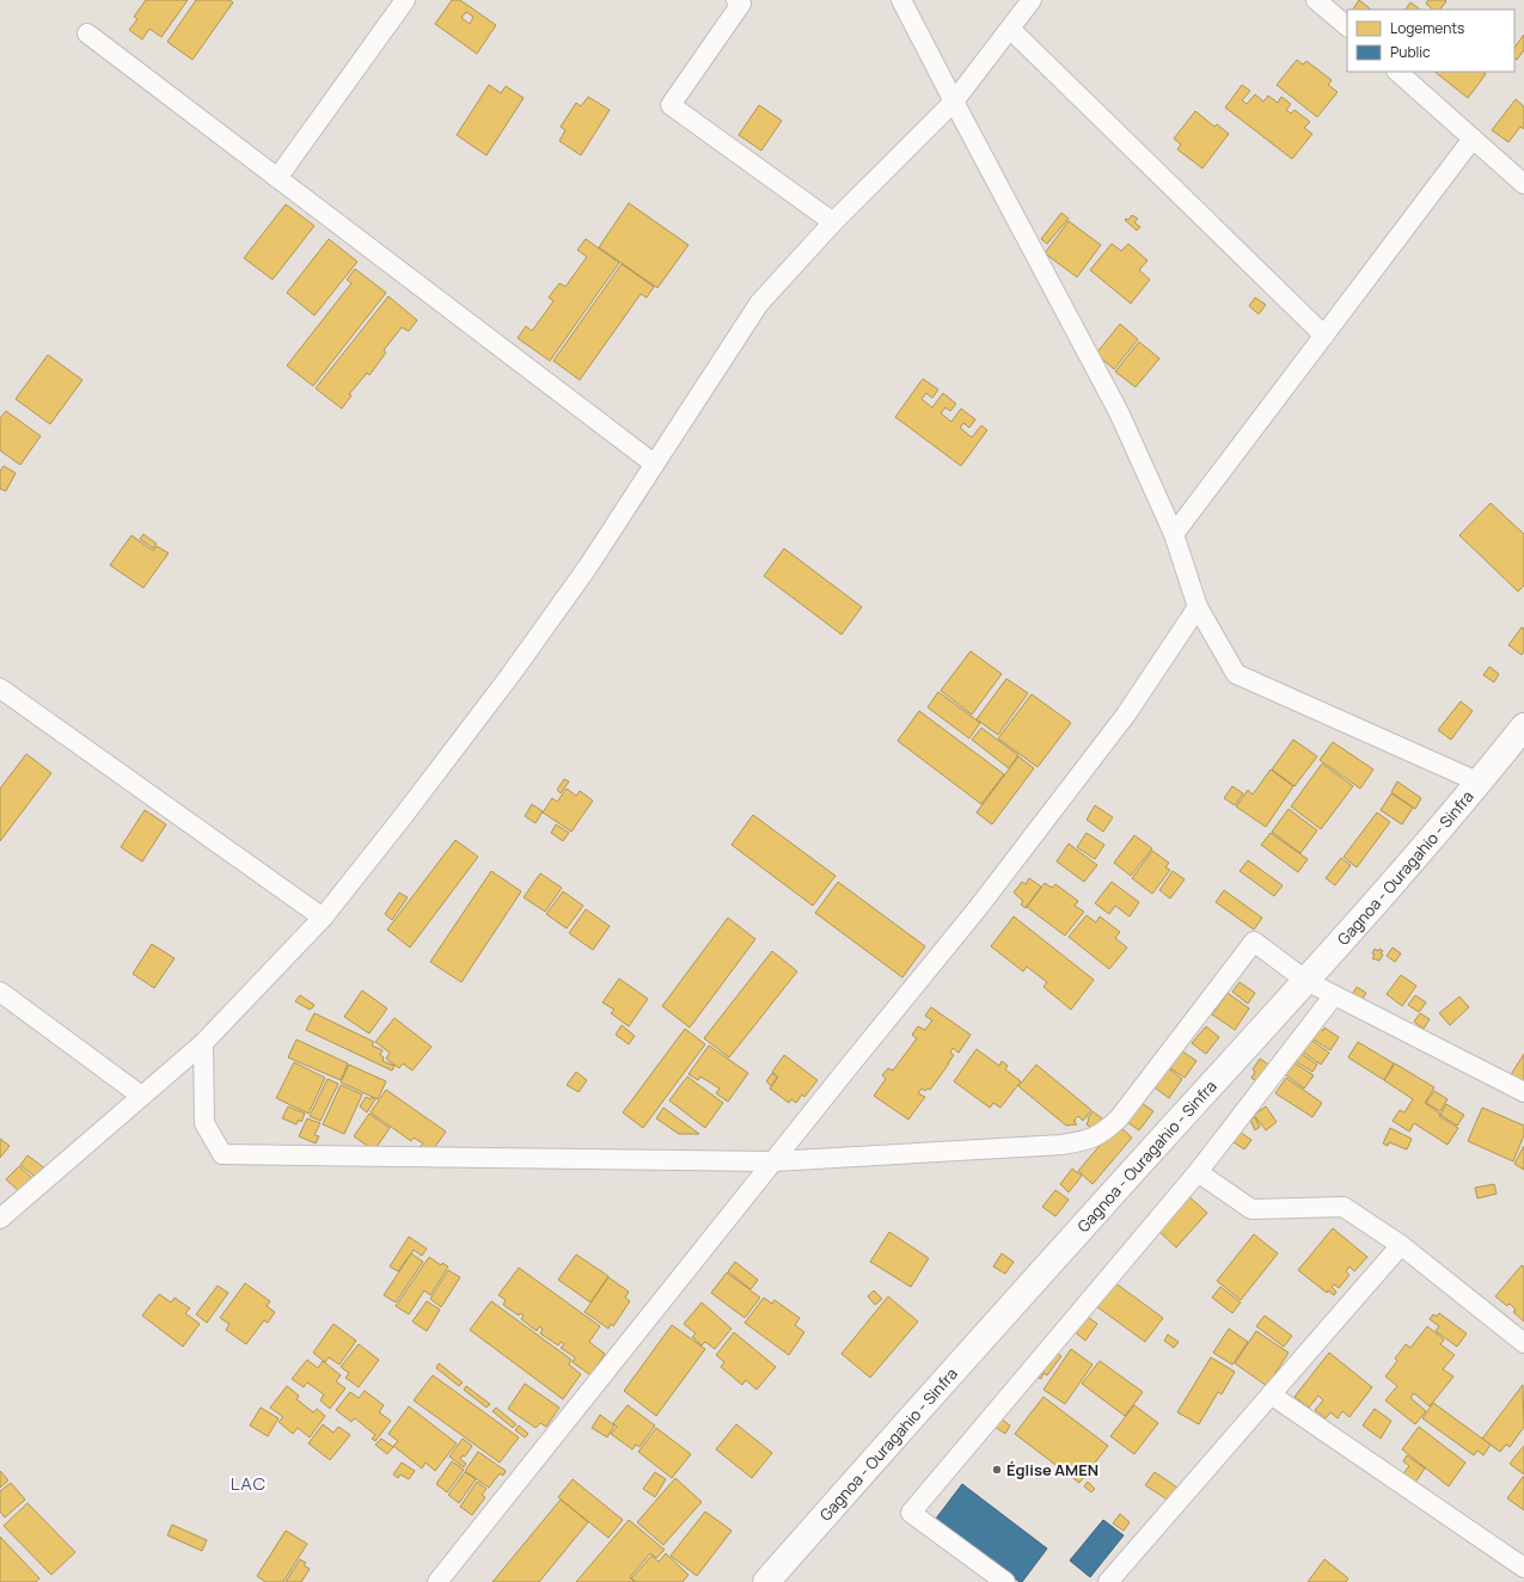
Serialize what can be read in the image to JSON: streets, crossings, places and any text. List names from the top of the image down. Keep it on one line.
{"streets":{"main road":["Gagnoa - Ouragahio - Sinfra"]},"districts":["LAC"],"places":["Église AMEN"],"legend":["Logements","Public"]}
